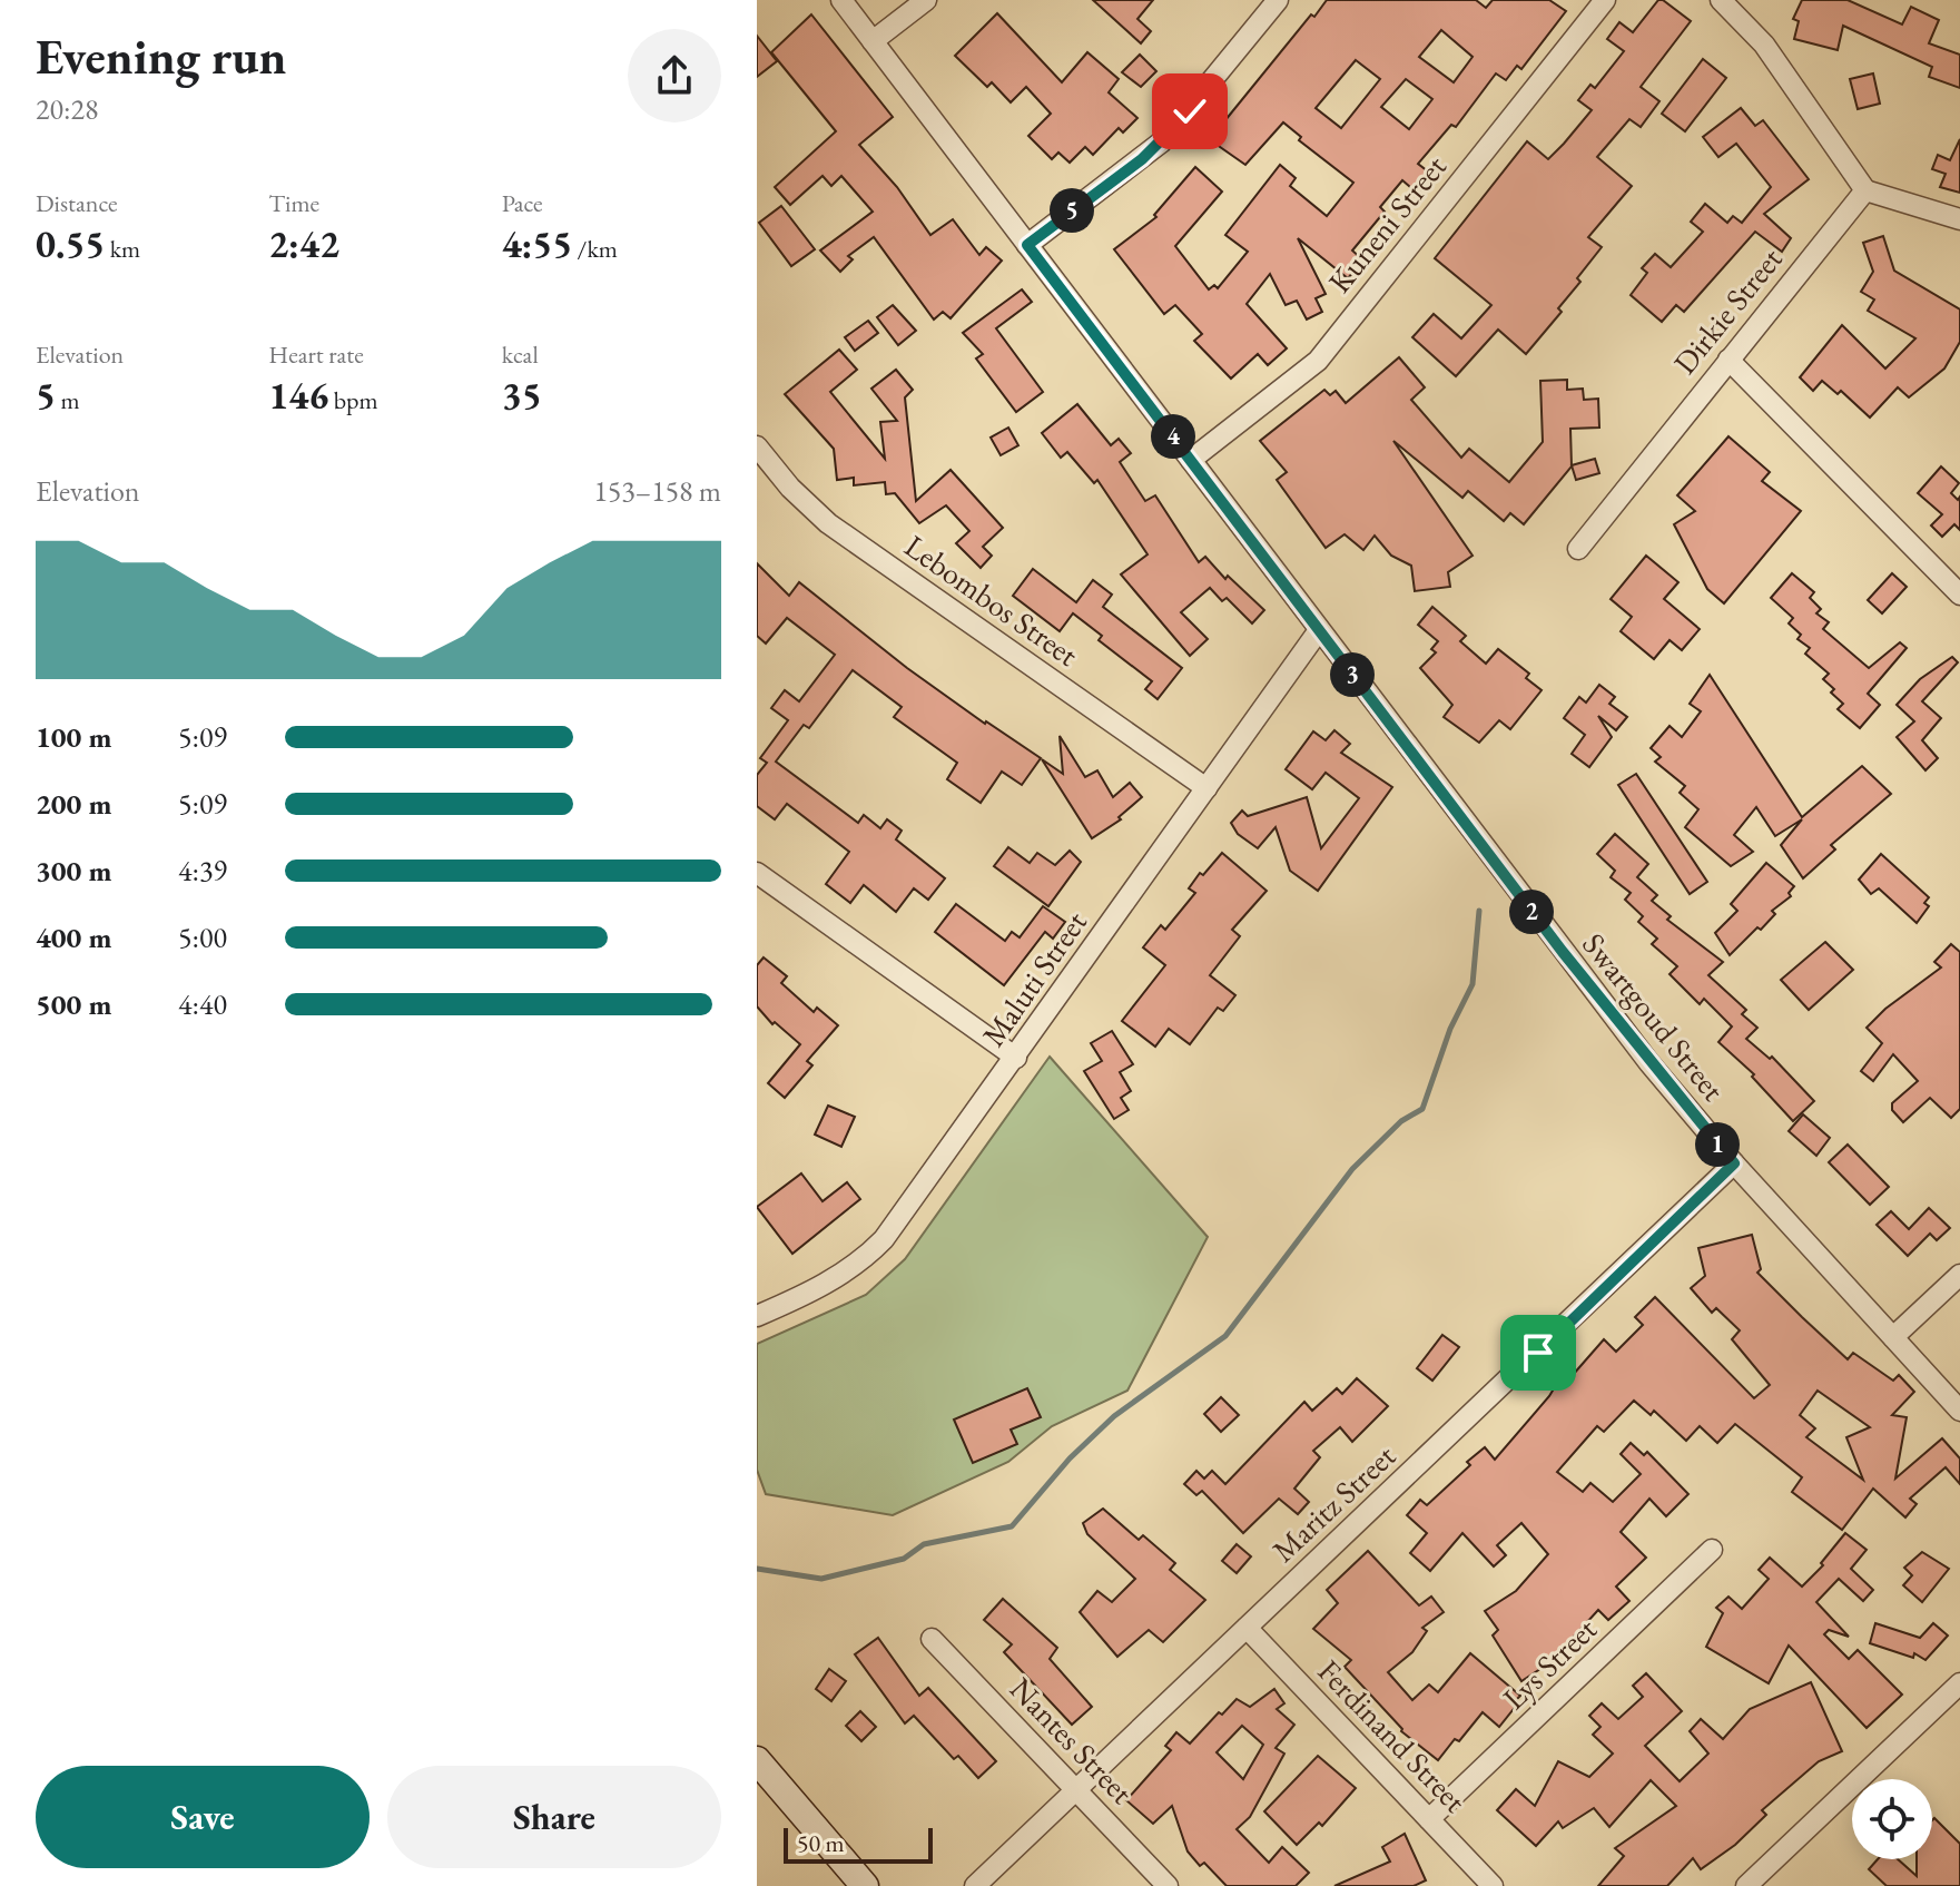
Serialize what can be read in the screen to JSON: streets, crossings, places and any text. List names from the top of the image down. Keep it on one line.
{"streets":{"street":["Kuneni Street","Dirkie Street","Lebombos Street","Maluti Street","Swartgoud Street","Maritz Street","Lys Street","Ferdinand Street","Nantes Street"]},"crossings":[["Kuneni Street","Swartgoud Street"],["Lebombos Street","Maluti Street"],["Maluti Street","Swartgoud Street"],["Swartgoud Street","Maritz Street"],["Maritz Street","Ferdinand Street"],["Maritz Street","Nantes Street"],["Lys Street","Ferdinand Street"]],"scale_bar":"50 m","page":{"heading":["Evening run","20:28"],"stats":[["Distance","0.55 km"],["Time","2:42"],["Pace","4:55 /km"],["Elevation","5 m"],["Heart rate","146 bpm"],["kcal","35"]],"pins":["5","4","3","2","1"],"chart":["Elevation","153–158 m"],"list":[{"name":"100 m","note":"5:09"},{"name":"200 m","note":"5:09"},{"name":"300 m","note":"4:39"},{"name":"400 m","note":"5:00"},{"name":"500 m","note":"4:40"}],"buttons":["Save","Share"],"scale":"50 m"}}
